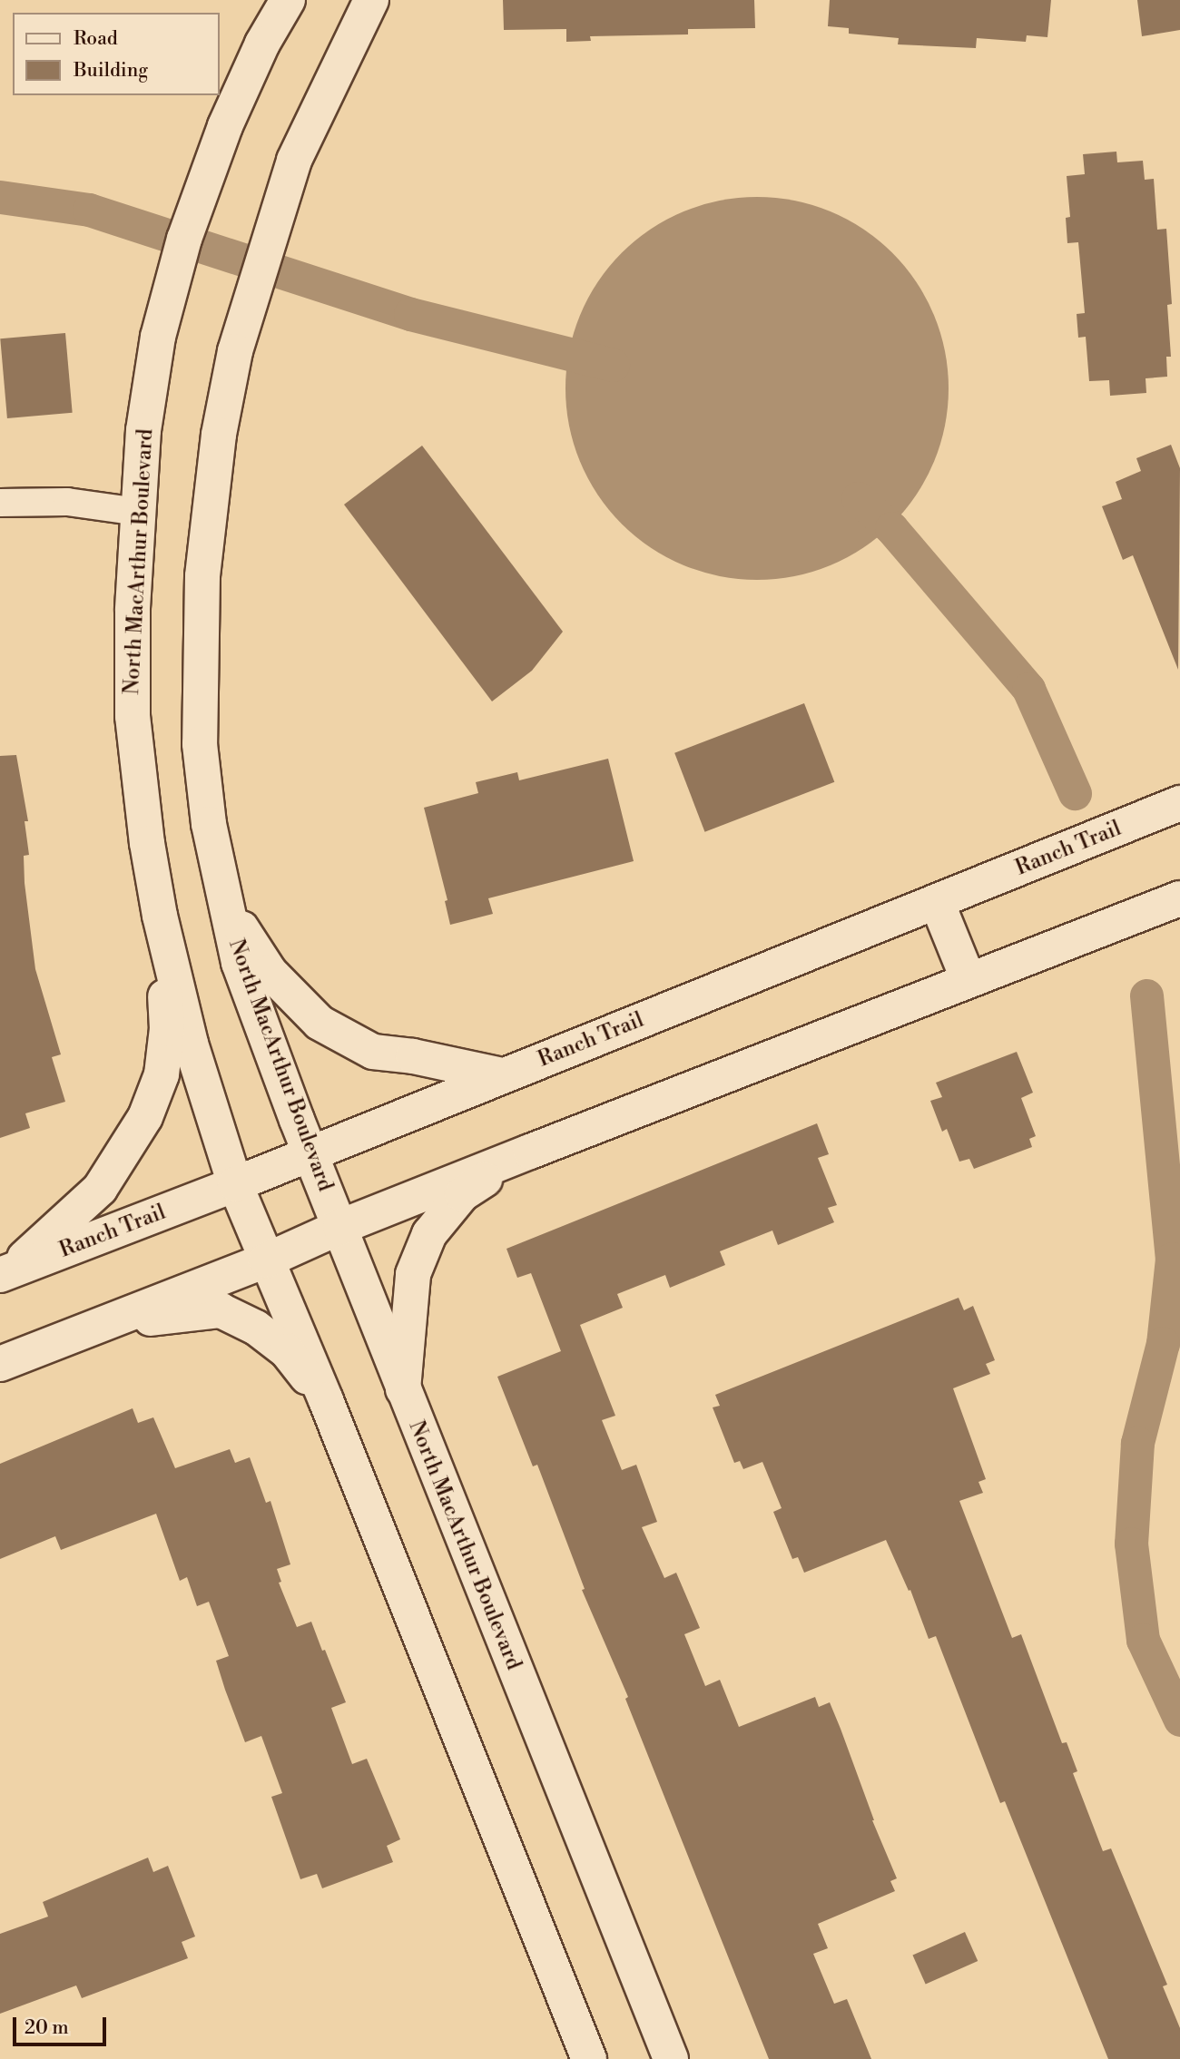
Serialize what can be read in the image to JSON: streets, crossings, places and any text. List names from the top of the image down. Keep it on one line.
{"streets":{"main road":["North MacArthur Boulevard","Ranch Trail"]},"crossings":[["North MacArthur Boulevard","Ranch Trail"]],"legend":["Road","Building"],"scale_bar":"20 m"}
